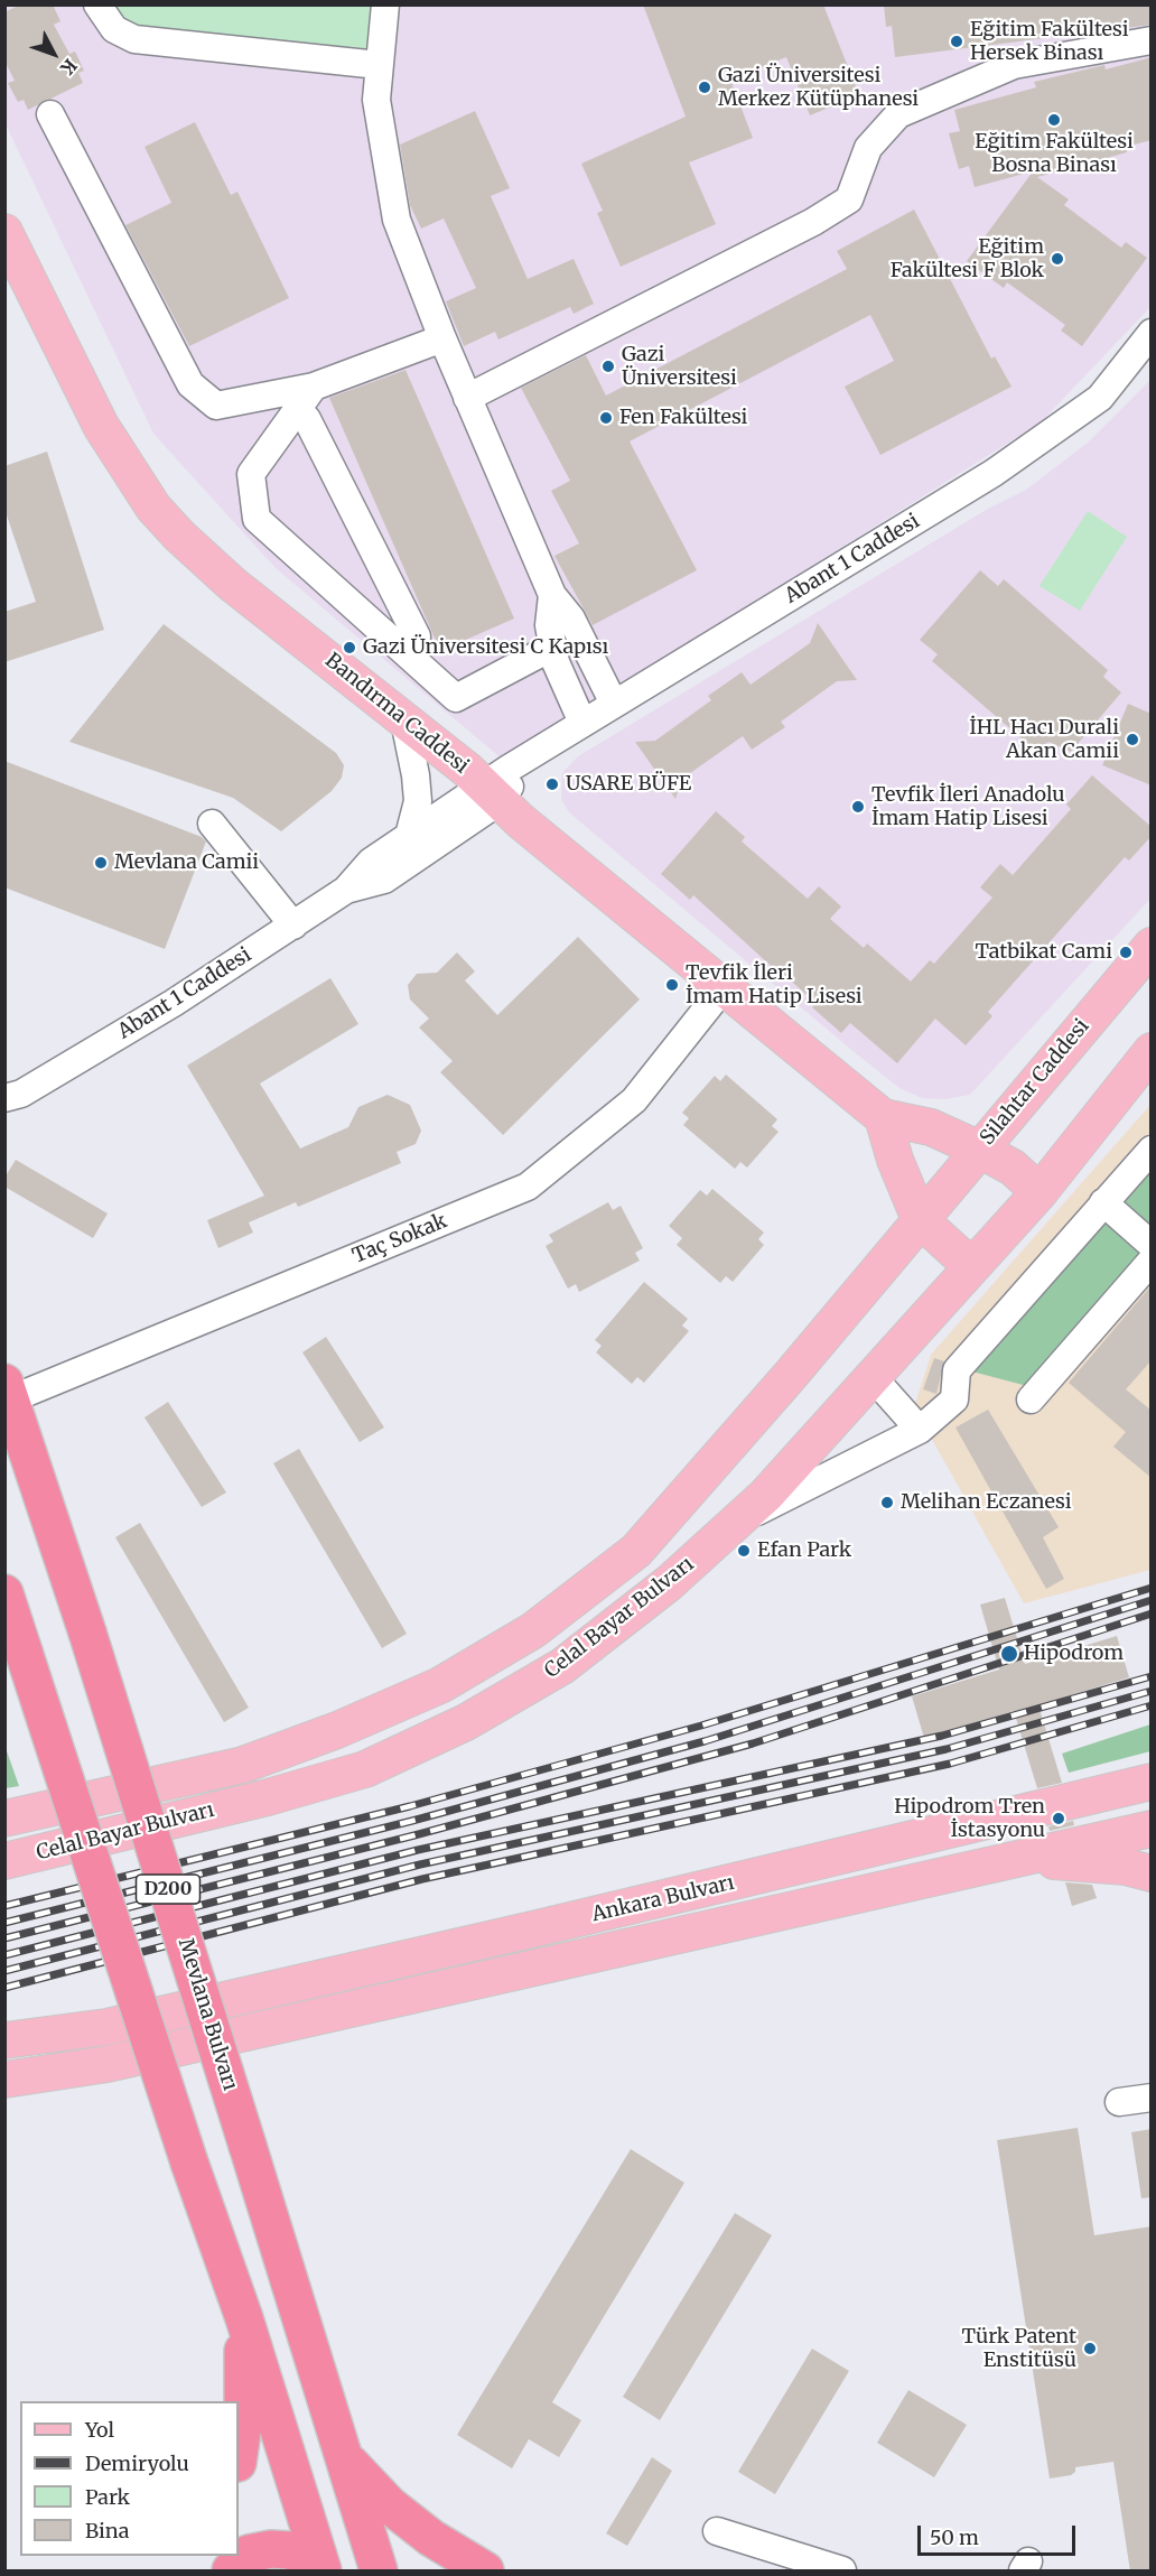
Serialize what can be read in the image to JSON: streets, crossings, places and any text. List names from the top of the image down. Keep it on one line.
{"streets":{"highway":["D200","Mevlana Bulvarı"],"main road":["Bandırma Caddesi","Silahtar Caddesi","Celal Bayar Bulvarı","Ankara Bulvarı"],"street":["Abant 1 Caddesi","Taç Sokak"]},"crossings":[["Abant 1 Caddesi","Bandırma Caddesi"],["Bandırma Caddesi","Silahtar Caddesi"],["Bandırma Caddesi","Taç Sokak"],["Silahtar Caddesi","Celal Bayar Bulvarı"],["Taç Sokak","Mevlana Bulvarı"]],"places":["Eğitim Fakültesi Hersek Binası","Gazi Üniversitesi Merkez Kütüphanesi","Eğitim Fakültesi Bosna Binası","Eğitim Fakültesi F Blok","Gazi Üniversitesi","Fen Fakültesi","Gazi Üniversitesi C Kapısı","İHL Hacı Durali Akan Camii","USARE BÜFE","Tevfik İleri Anadolu İmam Hatip Lisesi","Mevlana Camii","Tatbikat Cami","Tevfik İleri İmam Hatip Lisesi","Melihan Eczanesi","Efan Park","Hipodrom","Hipodrom Tren İstasyonu","Türk Patent Enstitüsü"],"legend":["Yol","Demiryolu","Park","Bina"],"scale_bar":"50 m","north":"bottom right"}
